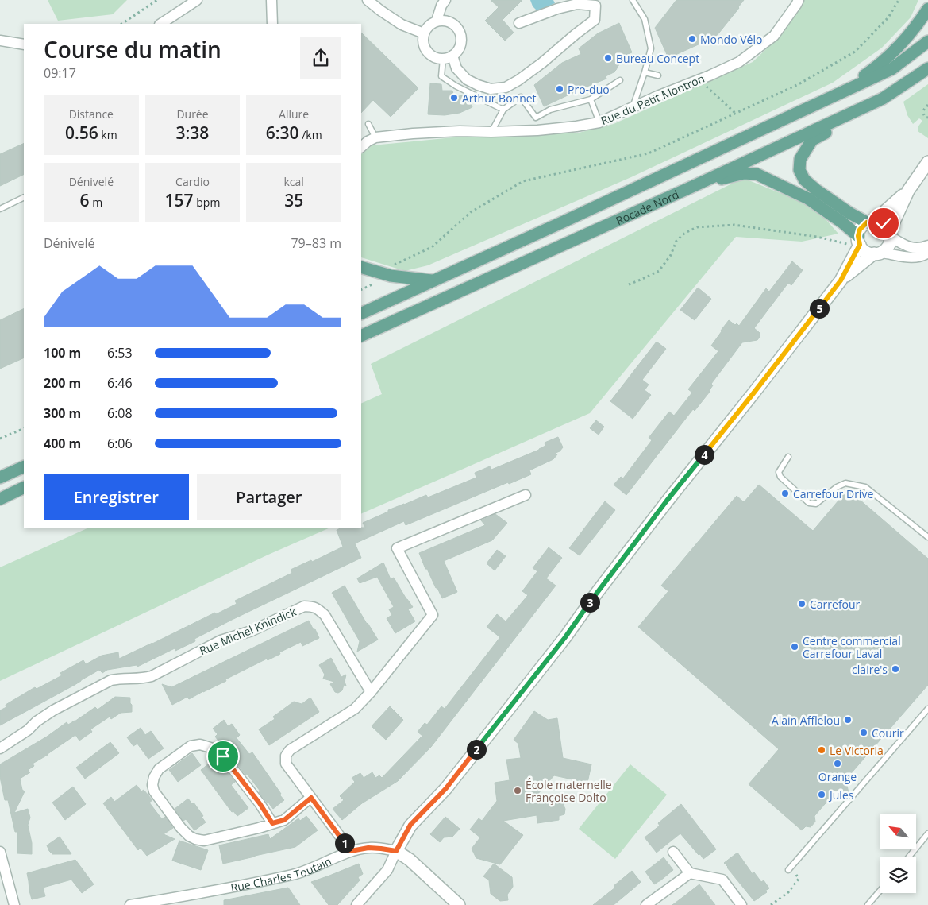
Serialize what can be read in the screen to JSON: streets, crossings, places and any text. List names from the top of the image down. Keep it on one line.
{"streets":{"main road":["Rocade Nord"],"street":["Rue du Petit Montron","Rue Michel Knindick","Rue Charles Toutain"]},"places":["Mondo Vélo","Bureau Concept","Pro-duo","Arthur Bonnet","Carrefour Drive","Carrefour","Centre commercial Carrefour Laval","claire's","Alain Afflelou","Courir","Le Victoria","Orange","École maternelle Françoise Dolto","Jules"],"north":"top left","page":{"heading":["Course du matin","09:17"],"stats":[["Distance","0.56 km"],["Durée","3:38"],["Allure","6:30 /km"],["Dénivelé","6 m"],["Cardio","157 bpm"],["kcal","35"]],"chart":["Dénivelé","79–83 m"],"pins":["5","4","3","2","1"],"list":[{"name":"100 m","note":"6:53"},{"name":"200 m","note":"6:46"},{"name":"300 m","note":"6:08"},{"name":"400 m","note":"6:06"}],"buttons":["Enregistrer","Partager"]}}
